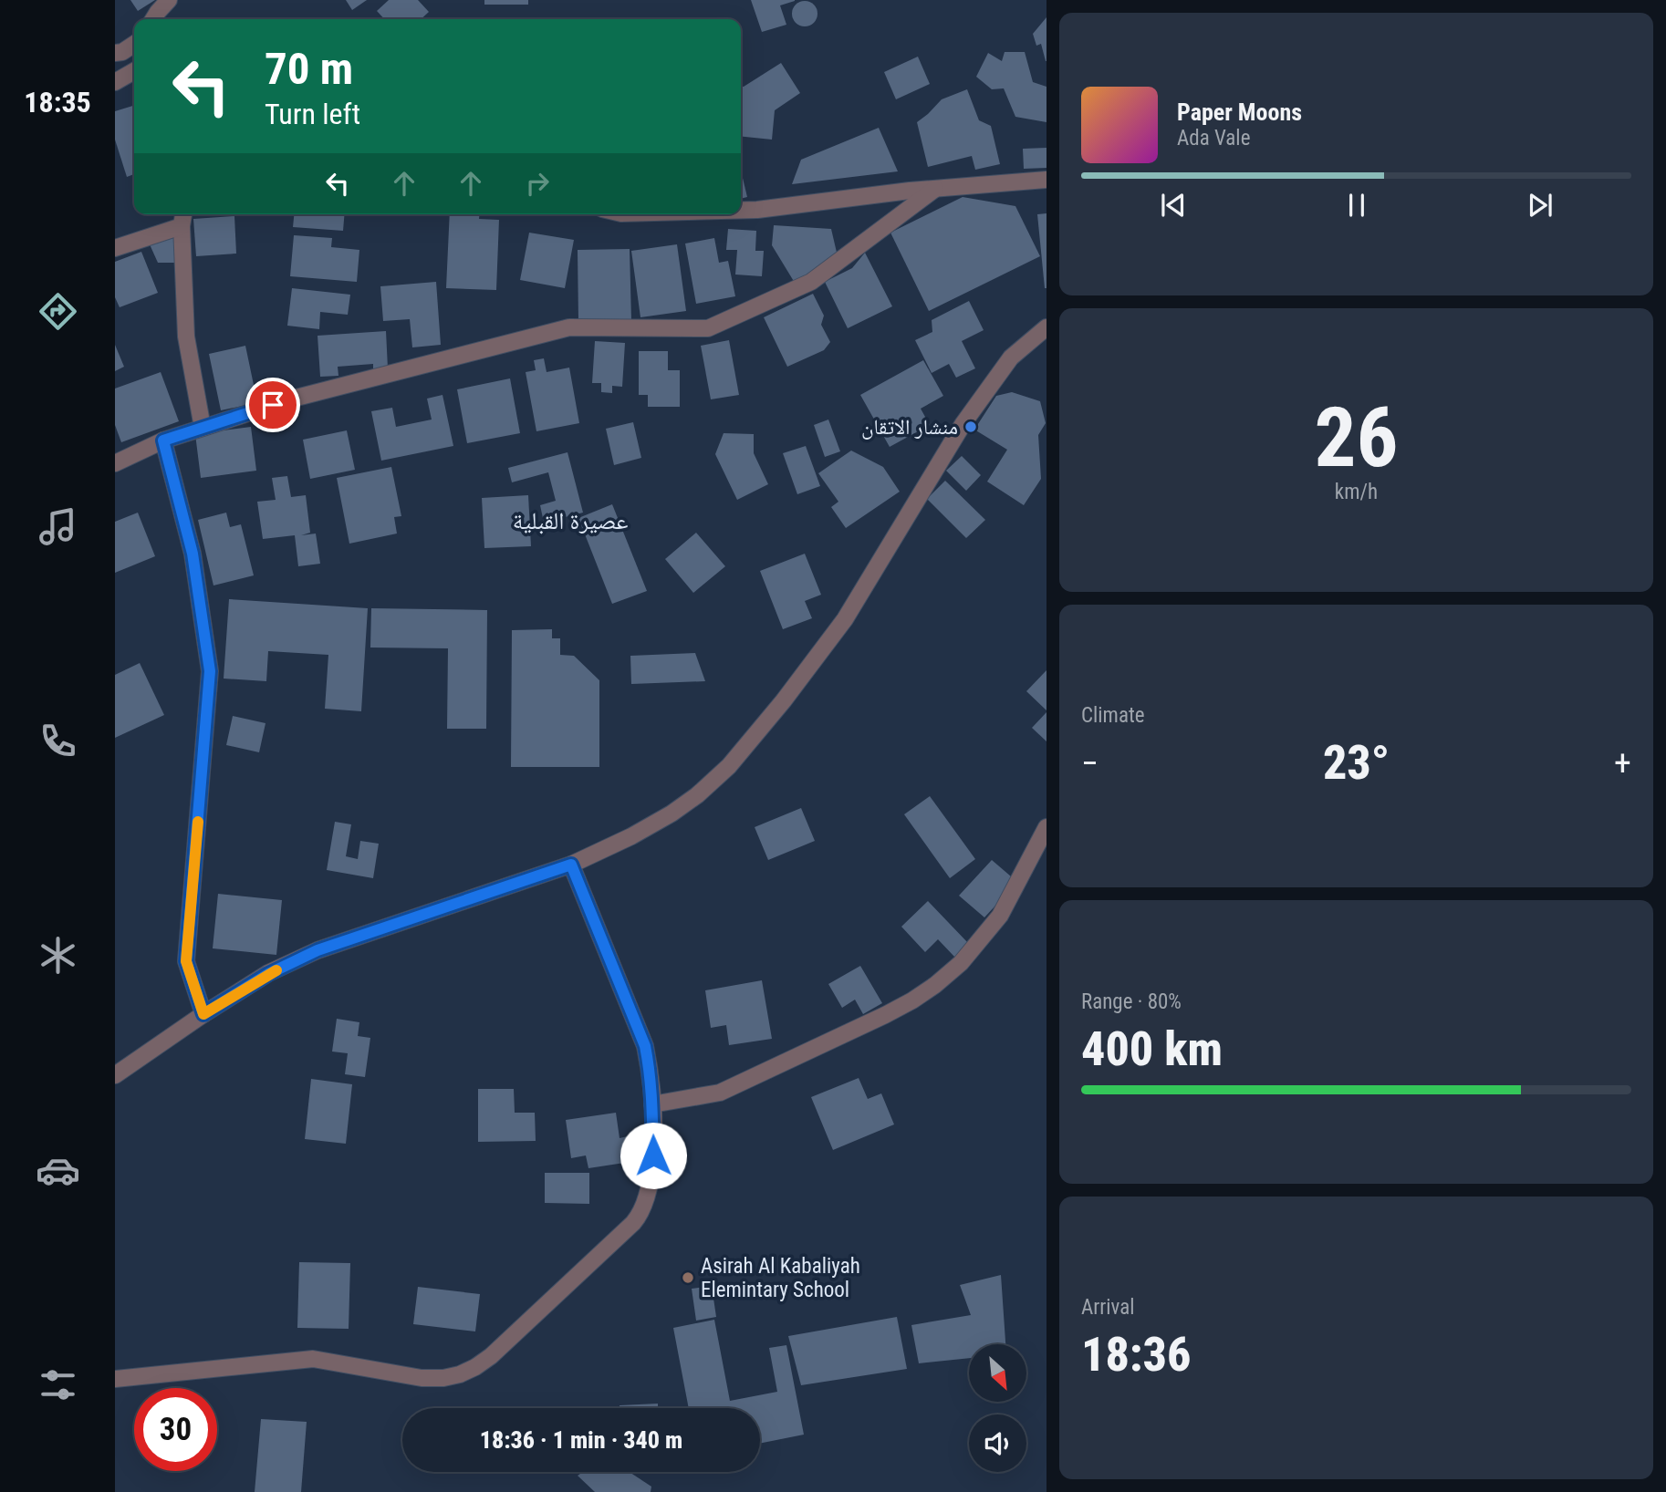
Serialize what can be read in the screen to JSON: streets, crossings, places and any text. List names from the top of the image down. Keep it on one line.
{"districts":["عصيرة القبلية"],"places":["منشار الاتقان","Asirah Al Kabaliyah Elemintary School"],"north":"bottom right","page":{"tabs":"18:35","turn":["70 m","Turn left"],"song":["Paper Moons","Ada Vale"],"tile":[["26","km/h"],"Climate",["Range · 80%","400 km"],["Arrival","18:36"]],"heat":["−","23°","+"],"limit":"30","trip":"18:36 · 1 min · 340 m"}}
